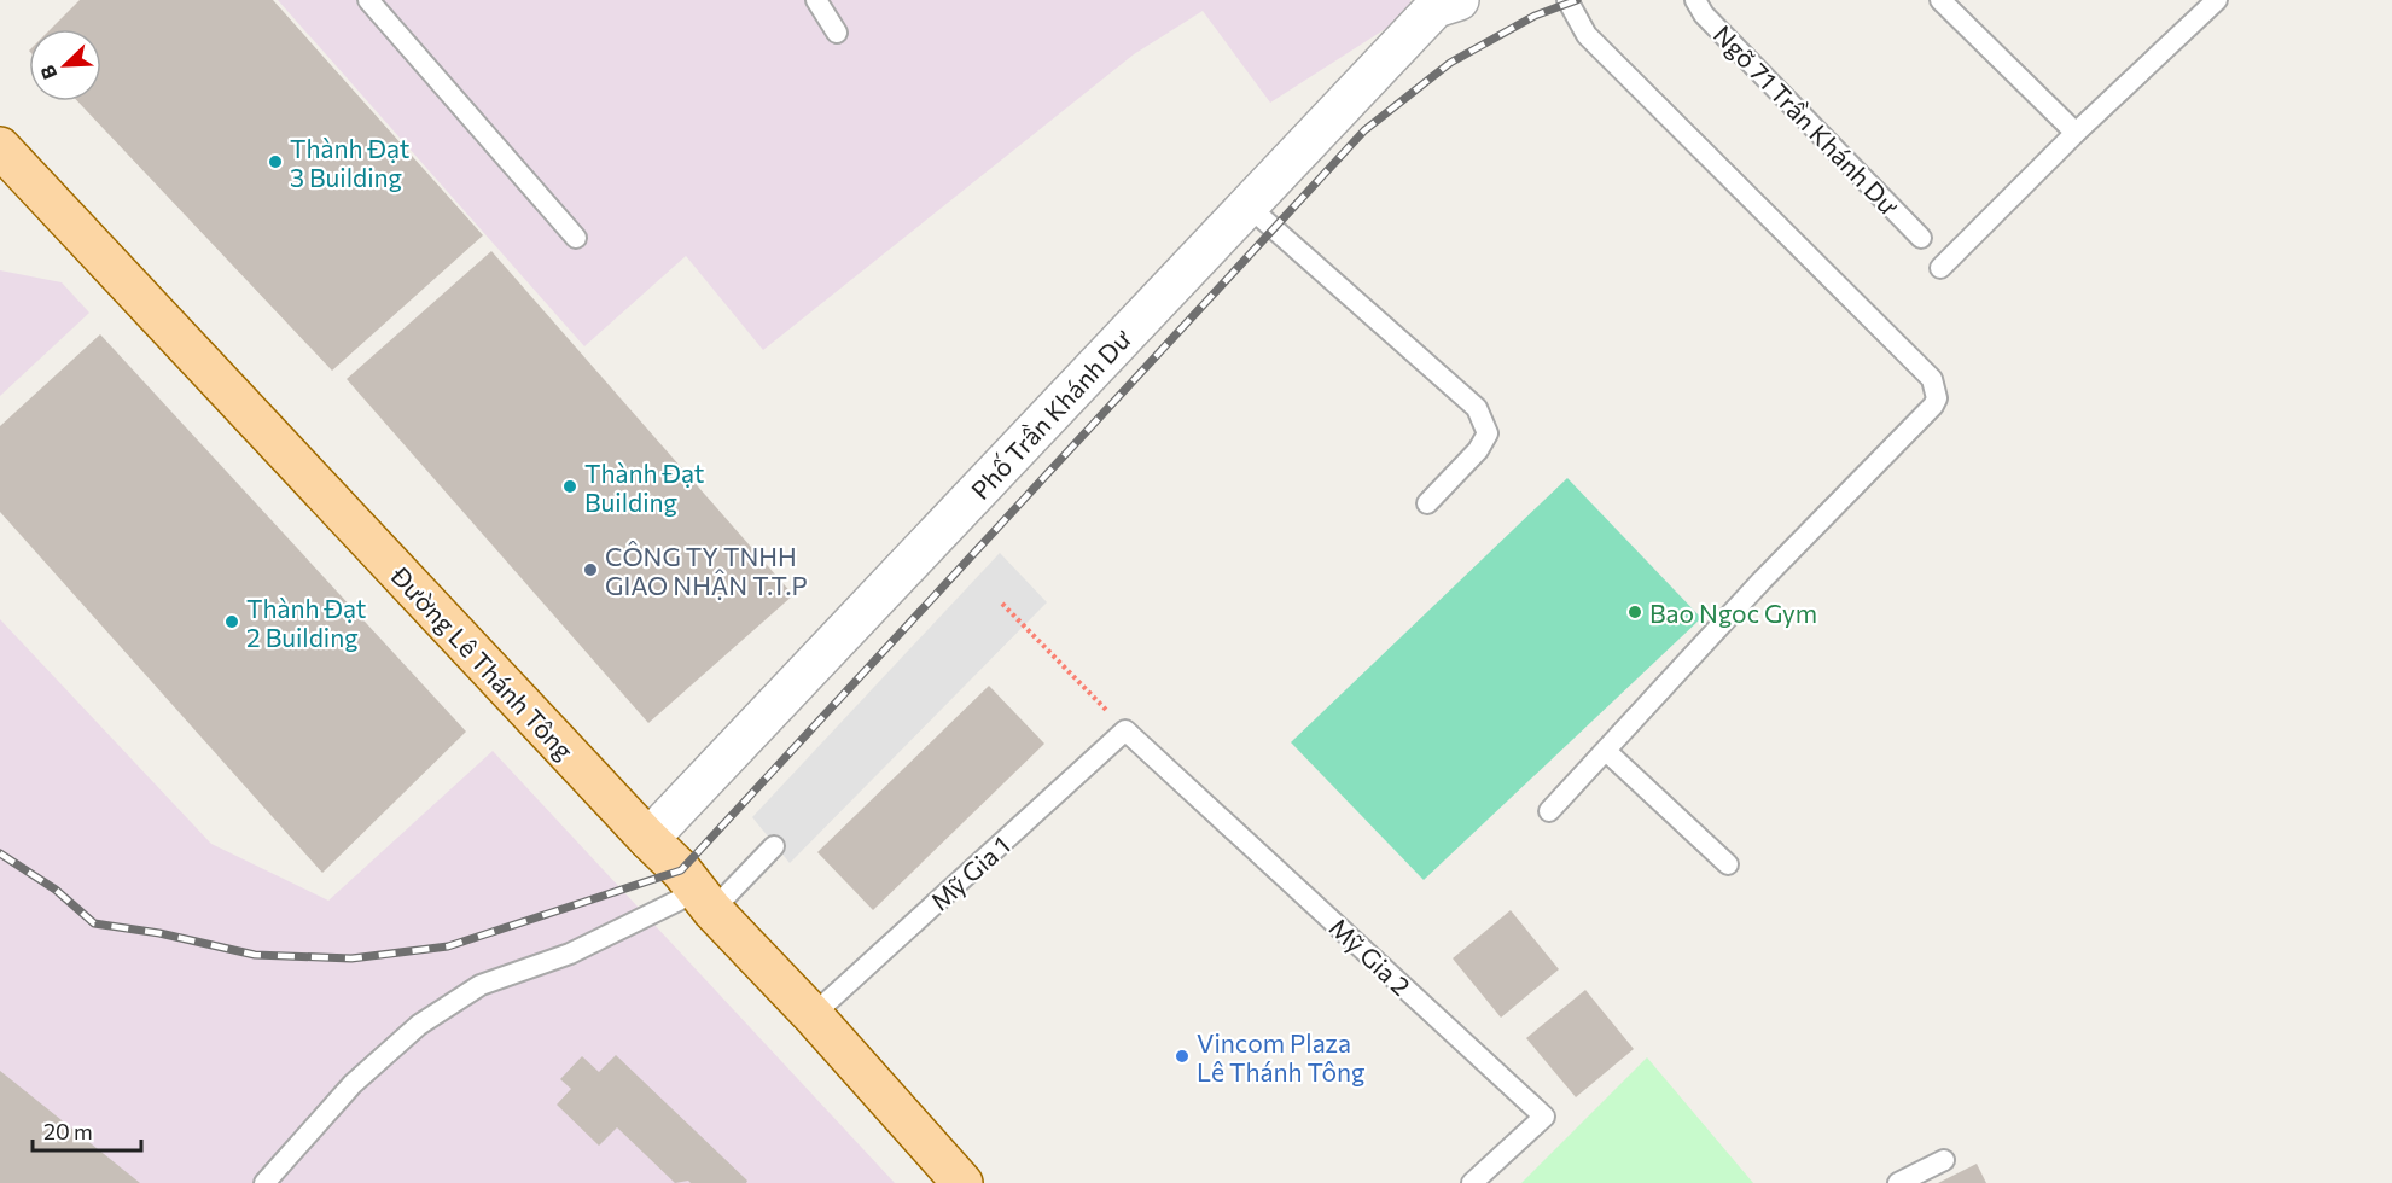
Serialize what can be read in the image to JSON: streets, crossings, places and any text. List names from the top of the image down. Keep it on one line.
{"streets":{"main road":["Đường Lê Thánh Tông"],"street":["Phố Trần Khánh Dư"],"lane":["Ngõ 71 Trần Khánh Dư","Mỹ Gia 1","Mỹ Gia 2"]},"crossings":[["Phố Trần Khánh Dư","Đường Lê Thánh Tông"],["Đường Lê Thánh Tông","Mỹ Gia 1"],["Mỹ Gia 1","Mỹ Gia 2"]],"places":["Thành Đạt 3 Building","Thành Đạt Building","CÔNG TY TNHH GIAO NHẬN T.T.P","Bao Ngoc Gym","Thành Đạt 2 Building","Vincom Plaza Lê Thánh Tông"],"scale_bar":"20 m","north":"bottom left"}
